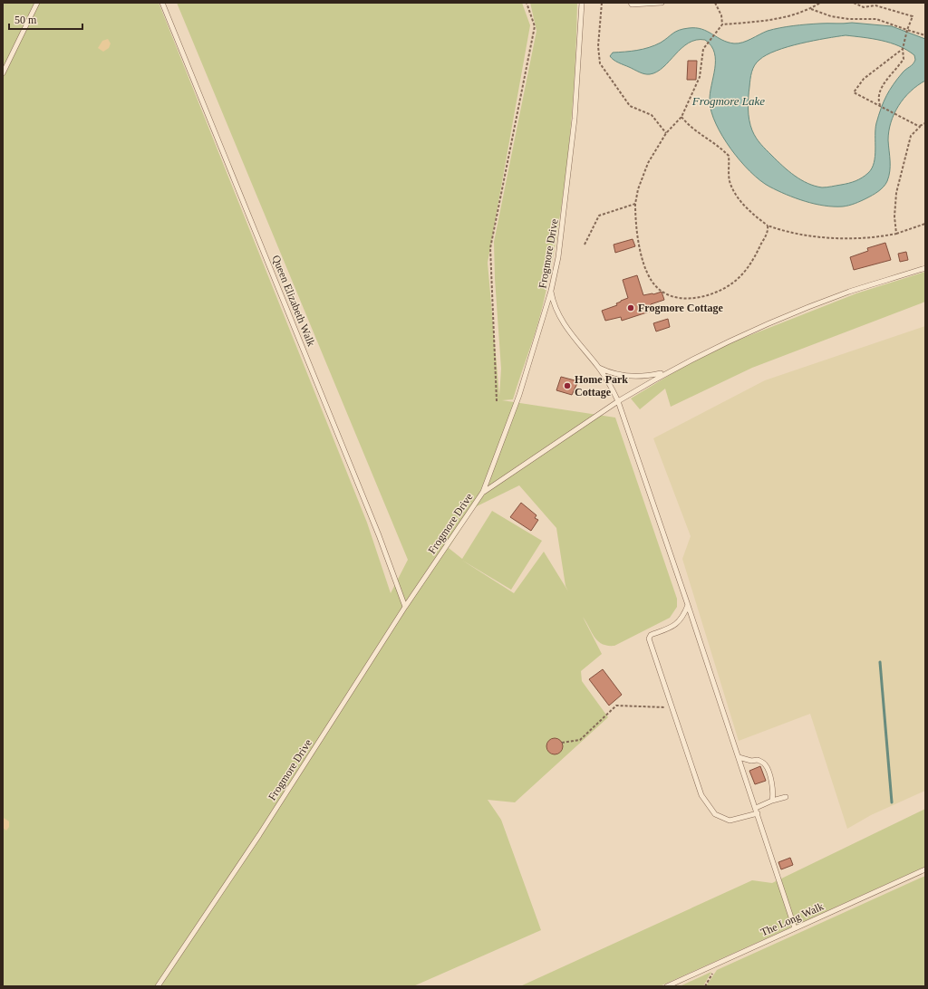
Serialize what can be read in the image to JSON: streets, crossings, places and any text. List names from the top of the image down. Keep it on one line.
{"streets":{"lane":["Frogmore Drive","Queen Elizabeth Walk","The Long Walk"]},"crossings":[["Frogmore Drive","Queen Elizabeth Walk"]],"water":["Frogmore Lake"],"places":["Frogmore Cottage","Home Park Cottage"],"scale_bar":"50 m"}
